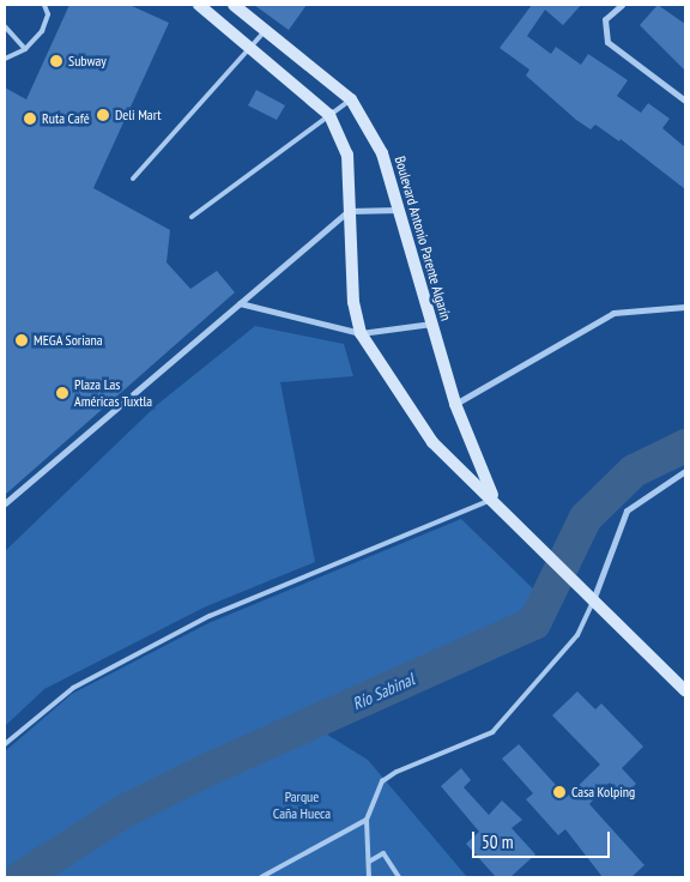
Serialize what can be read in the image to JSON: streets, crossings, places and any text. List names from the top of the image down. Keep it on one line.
{"streets":{"main road":["Boulevard Antonio Parente Algarín"]},"water":["Río Sabinal"],"parks":["Parque Caña Hueca"],"places":["Subway","Deli Mart","Ruta Café","MEGA Soriana","Plaza Las Américas Tuxtla","Casa Kolping"],"scale_bar":"50 m"}
